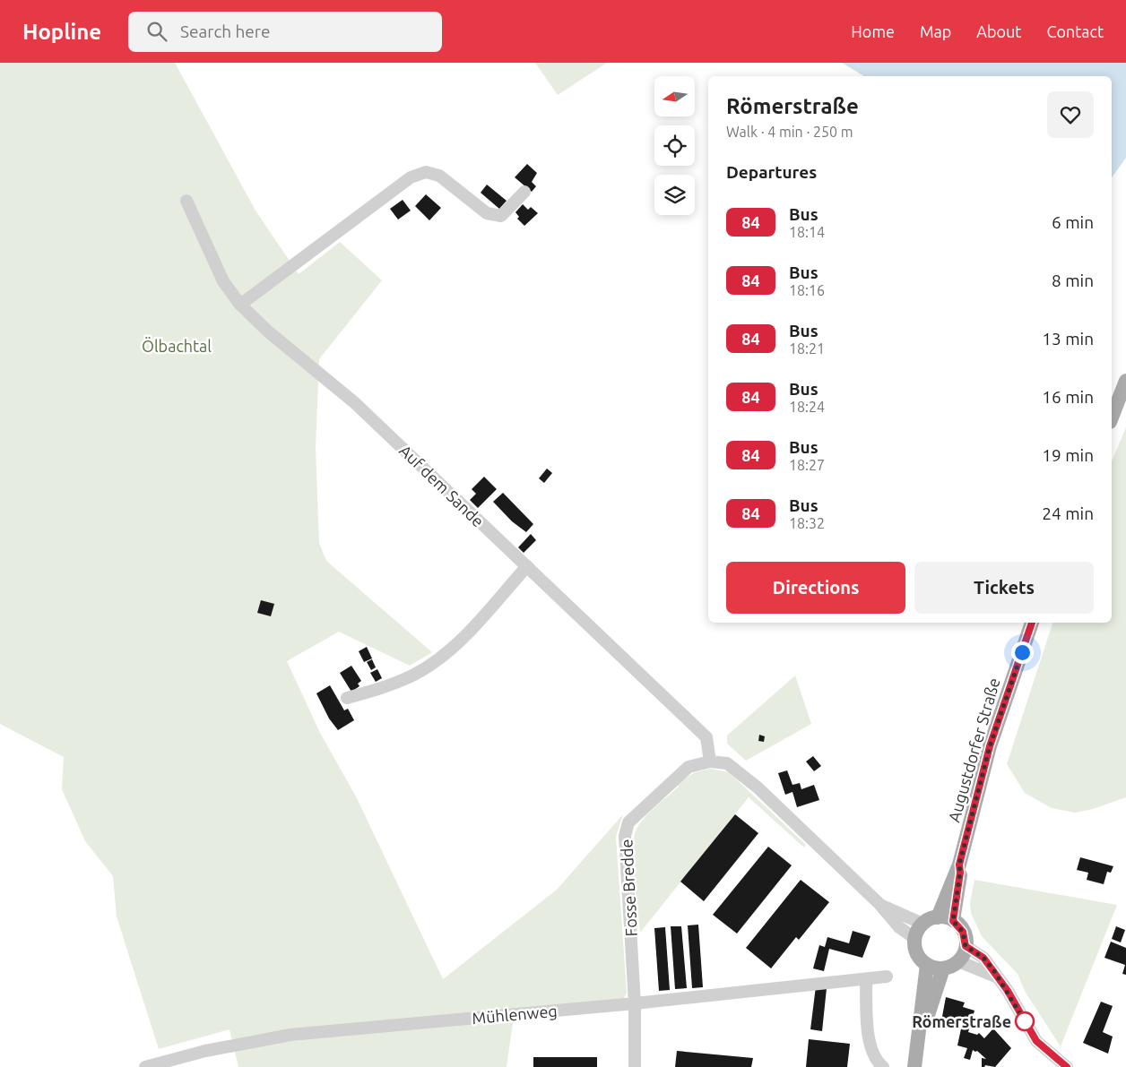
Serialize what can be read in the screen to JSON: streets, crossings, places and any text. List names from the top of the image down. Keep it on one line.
{"streets":{"main road":["Augustdorfer Straße"],"street":["Auf dem Sande","Fosse Bredde","Mühlenweg"]},"crossings":[["Auf dem Sande","Fosse Bredde"],["Augustdorfer Straße","Fosse Bredde"],["Fosse Bredde","Mühlenweg"]],"parks":["Ölbachtal"],"places":["Römerstraße"],"lines":["bus line 84"],"north":"left","page":{"header":"Hopline","search":"Search here","nav":["Home","Map","About","Contact"],"heading":[["Römerstraße","Walk · 4 min · 250 m"],"Departures"],"list":[{"mark":"84","name":"Bus","note":"18:14","value":"6 min"},{"mark":"84","name":"Bus","note":"18:16","value":"8 min"},{"mark":"84","name":"Bus","note":"18:21","value":"13 min"},{"mark":"84","name":"Bus","note":"18:24","value":"16 min"},{"mark":"84","name":"Bus","note":"18:27","value":"19 min"},{"mark":"84","name":"Bus","note":"18:32","value":"24 min"}],"buttons":["Directions","Tickets"]}}
